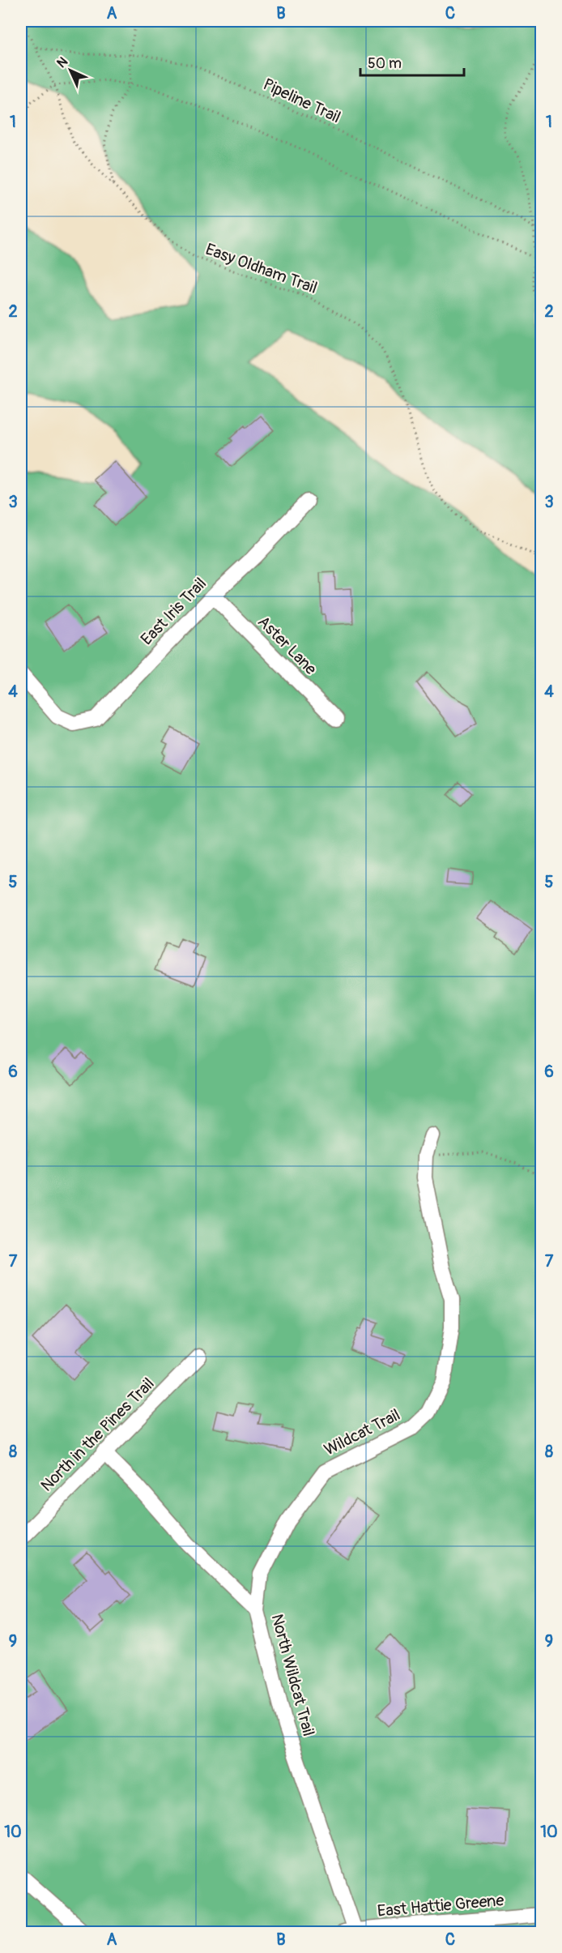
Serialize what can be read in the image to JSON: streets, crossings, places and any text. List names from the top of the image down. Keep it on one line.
{"streets":{"street":["East Iris Trail","Aster Lane","Wildcat Trail","North in the Pines Trail","North Wildcat Trail","East Hattie Greene"],"path":["Pipeline Trail","Easy Oldham Trail"]},"crossings":[["Pipeline Trail","Easy Oldham Trail"],["East Iris Trail","Aster Lane"],["Wildcat Trail","North Wildcat Trail"],["North in the Pines Trail","North Wildcat Trail"],["North Wildcat Trail","East Hattie Greene"]],"scale_bar":"50 m","north":"top left","grid":{"columns":["A","B","C"],"rows":["1","2","3","4","5","6","7","8","9","10"]}}
